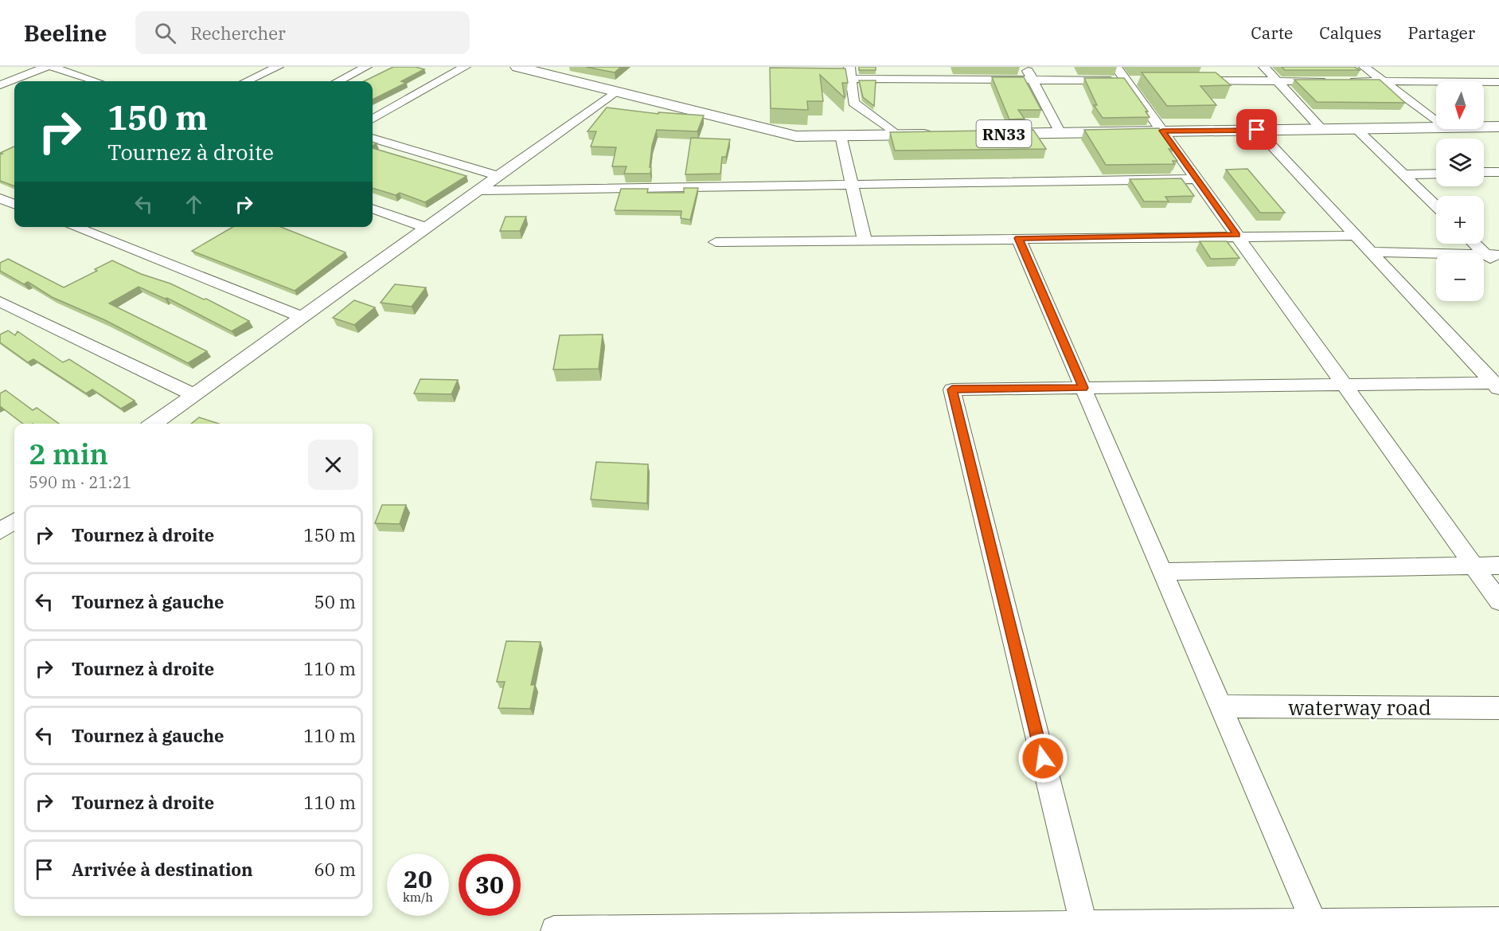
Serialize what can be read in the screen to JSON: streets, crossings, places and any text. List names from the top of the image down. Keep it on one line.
{"streets":{"main road":["RN33"],"street":["waterway road"]},"north":"bottom","page":{"header":"Beeline","search":"Rechercher","nav":["Carte","Calques","Partager"],"map_buttons":["+","−"],"turn":["150 m","Tournez à droite"],"heading":["2 min","590 m · 21:21"],"list":[{"name":"Tournez à droite","value":"150 m"},{"name":"Tournez à gauche","value":"50 m"},{"name":"Tournez à droite","value":"110 m"},{"name":"Tournez à gauche","value":"110 m"},{"name":"Tournez à droite","value":"110 m"},{"name":"Arrivée à destination","value":"60 m"}],"speed":"20 km/h","limit":"30"}}
